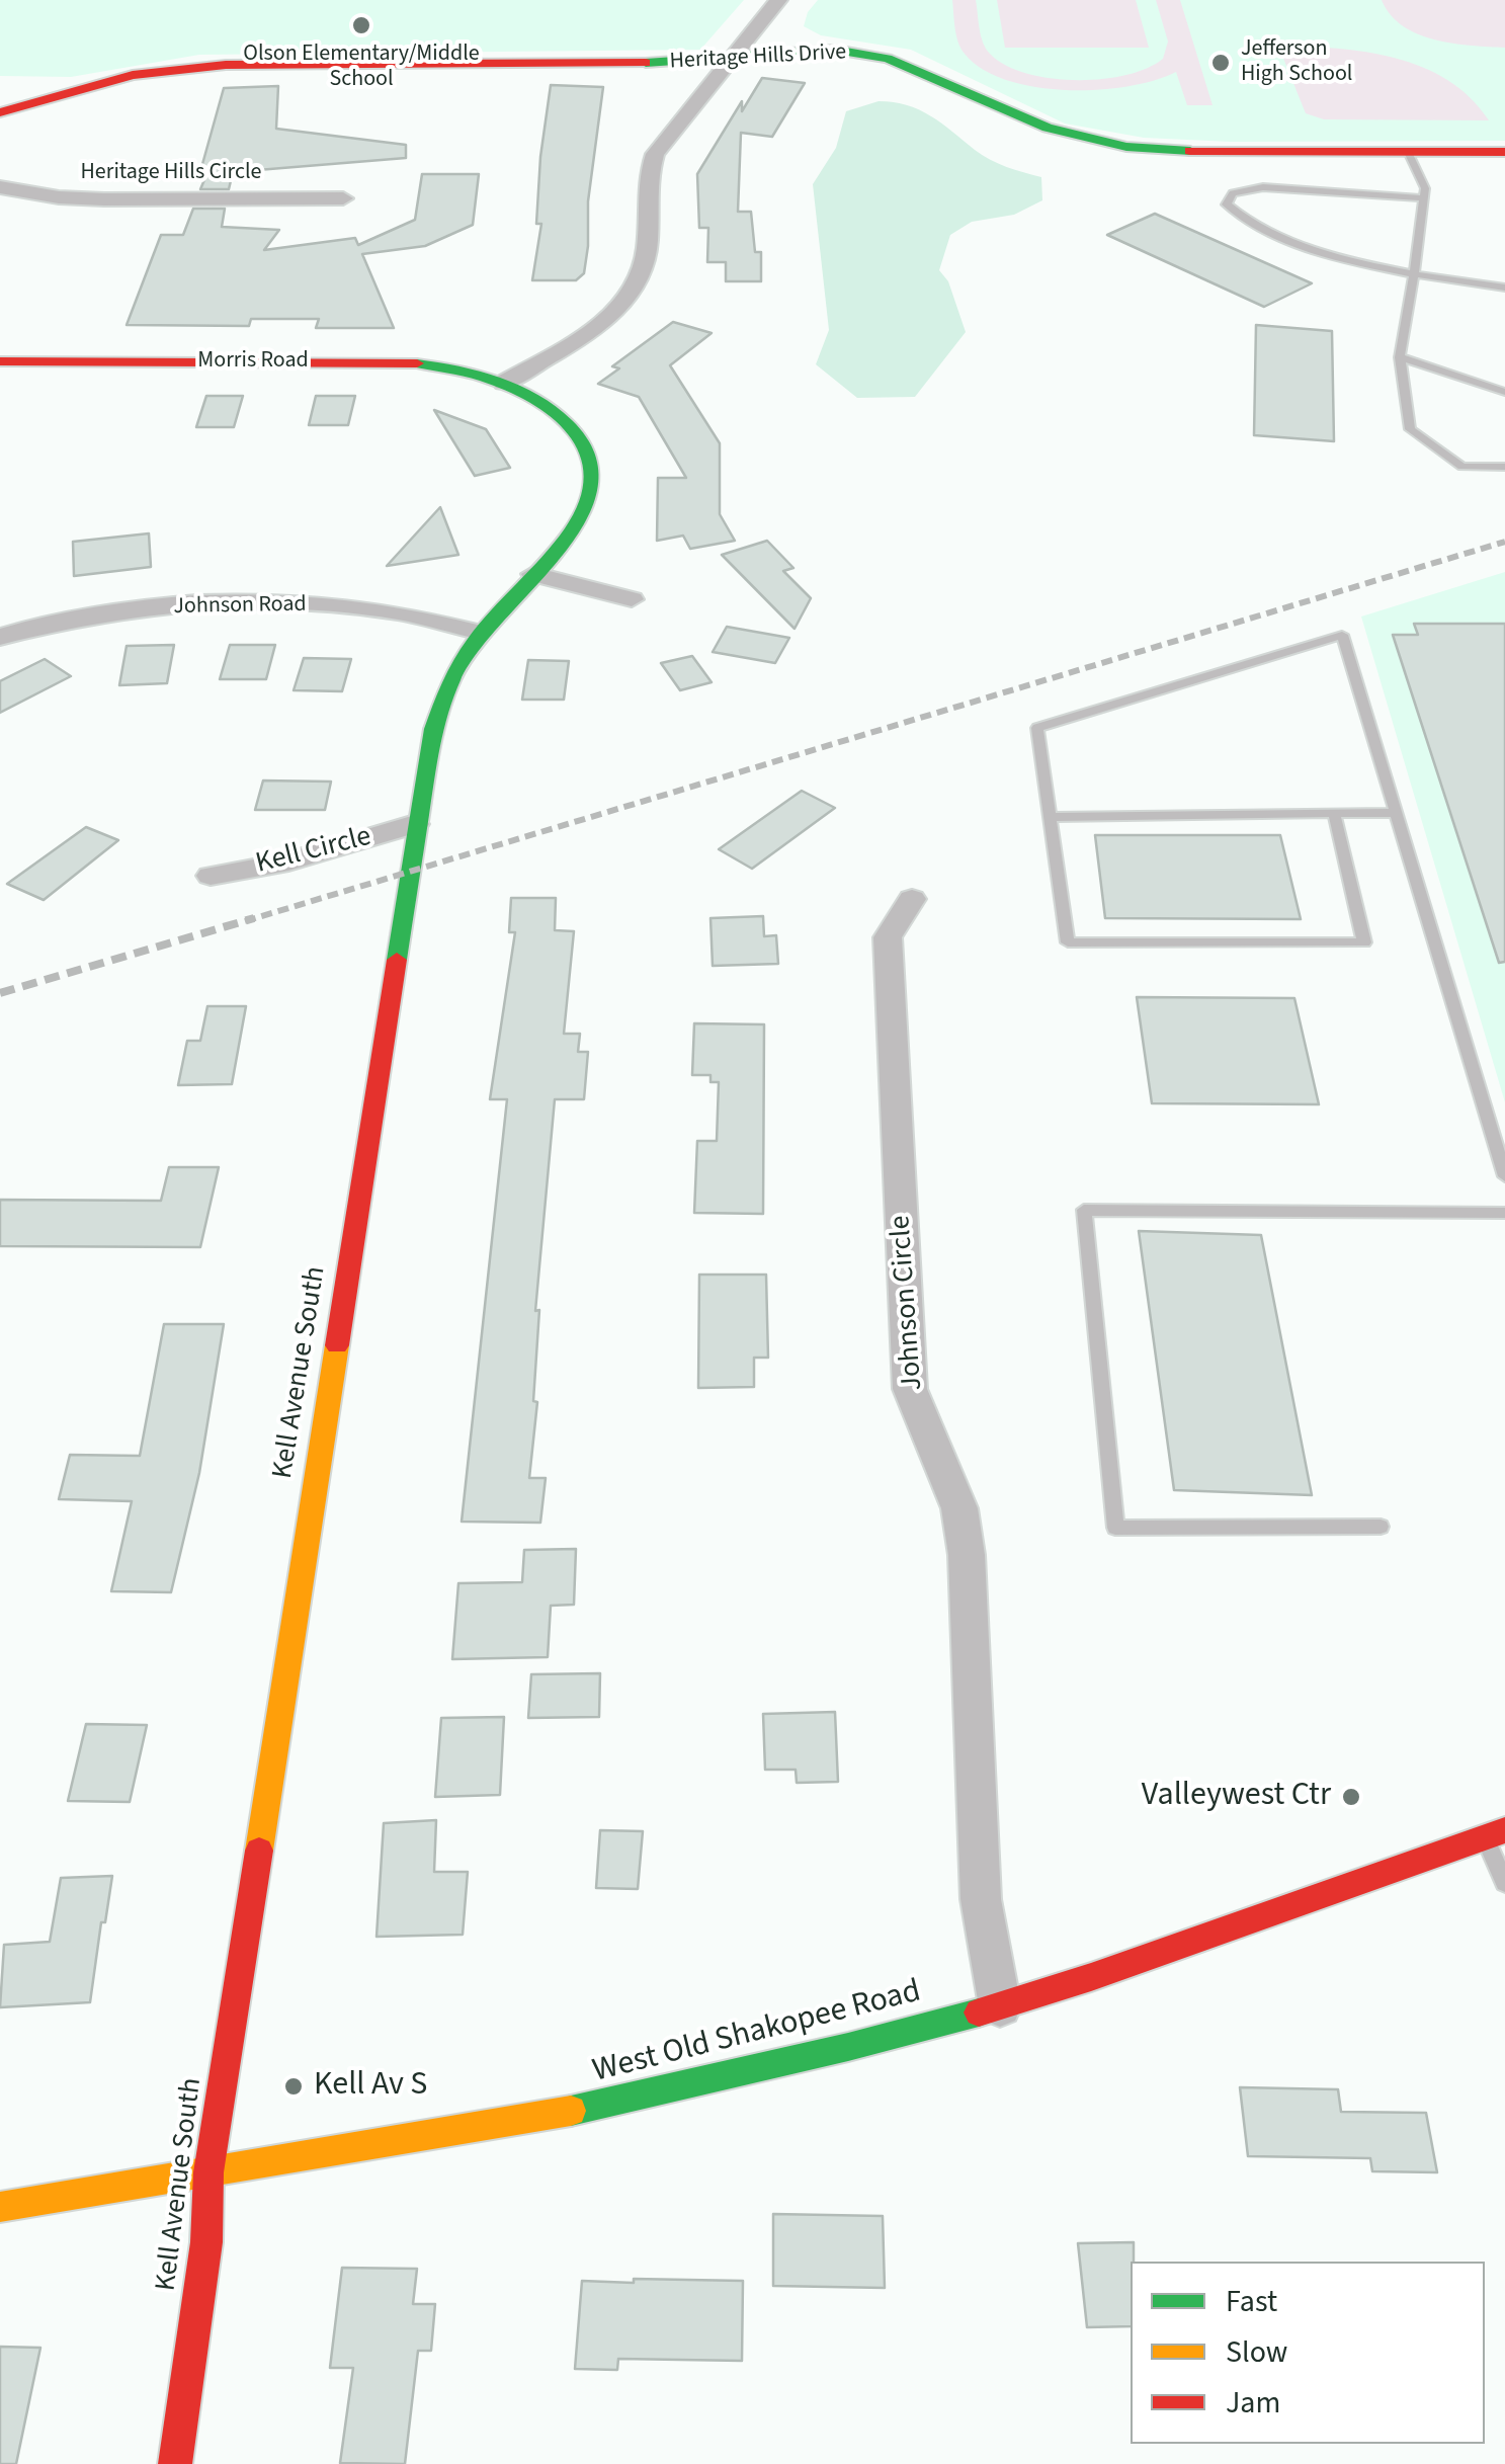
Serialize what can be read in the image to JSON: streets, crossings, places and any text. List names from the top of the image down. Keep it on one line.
{"streets":{"street":["Heritage Hills Drive","Heritage Hills Circle","Morris Road","Johnson Road","Kell Circle","Johnson Circle","Kell Avenue South","West Old Shakopee Road"]},"crossings":[["Morris Road","Kell Avenue South"],["Johnson Road","Kell Avenue South"],["Kell Circle","Kell Avenue South"],["Johnson Circle","West Old Shakopee Road"],["Kell Avenue South","West Old Shakopee Road"]],"places":["Olson Elementary/Middle School","Jefferson High School","Valleywest Ctr","Kell Av S"],"legend":["Fast","Slow","Jam"]}
